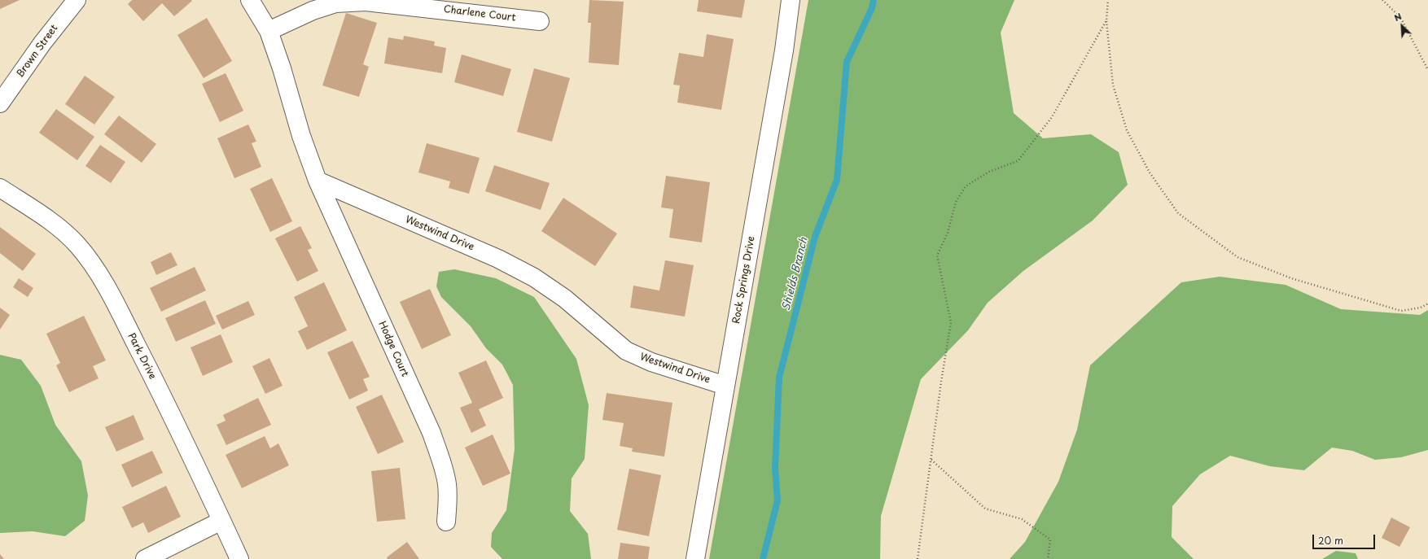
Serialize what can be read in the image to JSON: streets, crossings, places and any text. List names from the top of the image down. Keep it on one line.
{"streets":{"street":["Charlene Court","Brown Street","Westwind Drive","Rock Springs Drive","Hodge Court","Park Drive"]},"crossings":[["Westwind Drive","Rock Springs Drive"],["Westwind Drive","Hodge Court"]],"water":["Shields Branch"],"scale_bar":"20 m","north":"top left"}
